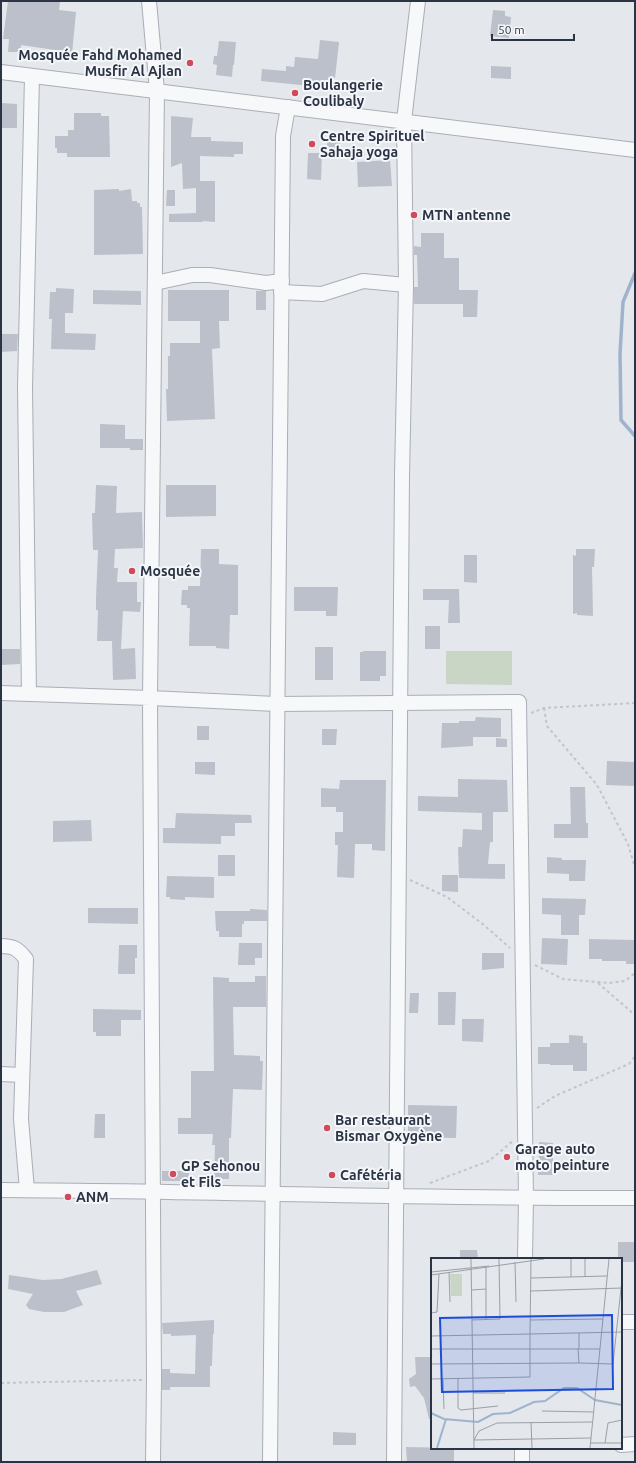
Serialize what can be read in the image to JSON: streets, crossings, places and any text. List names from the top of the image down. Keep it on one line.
{"places":["Mosquée Fahd Mohamed Musfir Al Ajlan","Boulangerie Coulibaly","Centre Spirituel Sahaja yoga","MTN antenne","Mosquée","Bar restaurant Bismar Oxygène","Garage auto moto peinture","GP Sehonou et Fils","Cafétéria","ANM"],"scale_bar":"50 m"}
